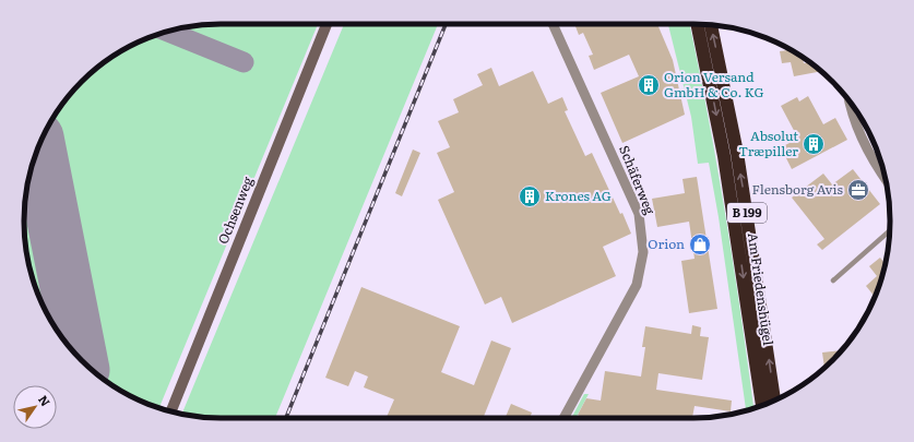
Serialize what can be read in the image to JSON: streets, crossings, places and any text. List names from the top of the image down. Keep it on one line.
{"streets":{"highway":["B 199","Am Friedenshügel"],"main road":["Ochsenweg"],"street":["Schäferweg"]},"places":{"building":["Orion Versand GmbH & Co. KG","Absolut Træpiller","Krones AG"],"office":["Flensborg Avis"],"shop":["Orion"]},"north":"top right"}
